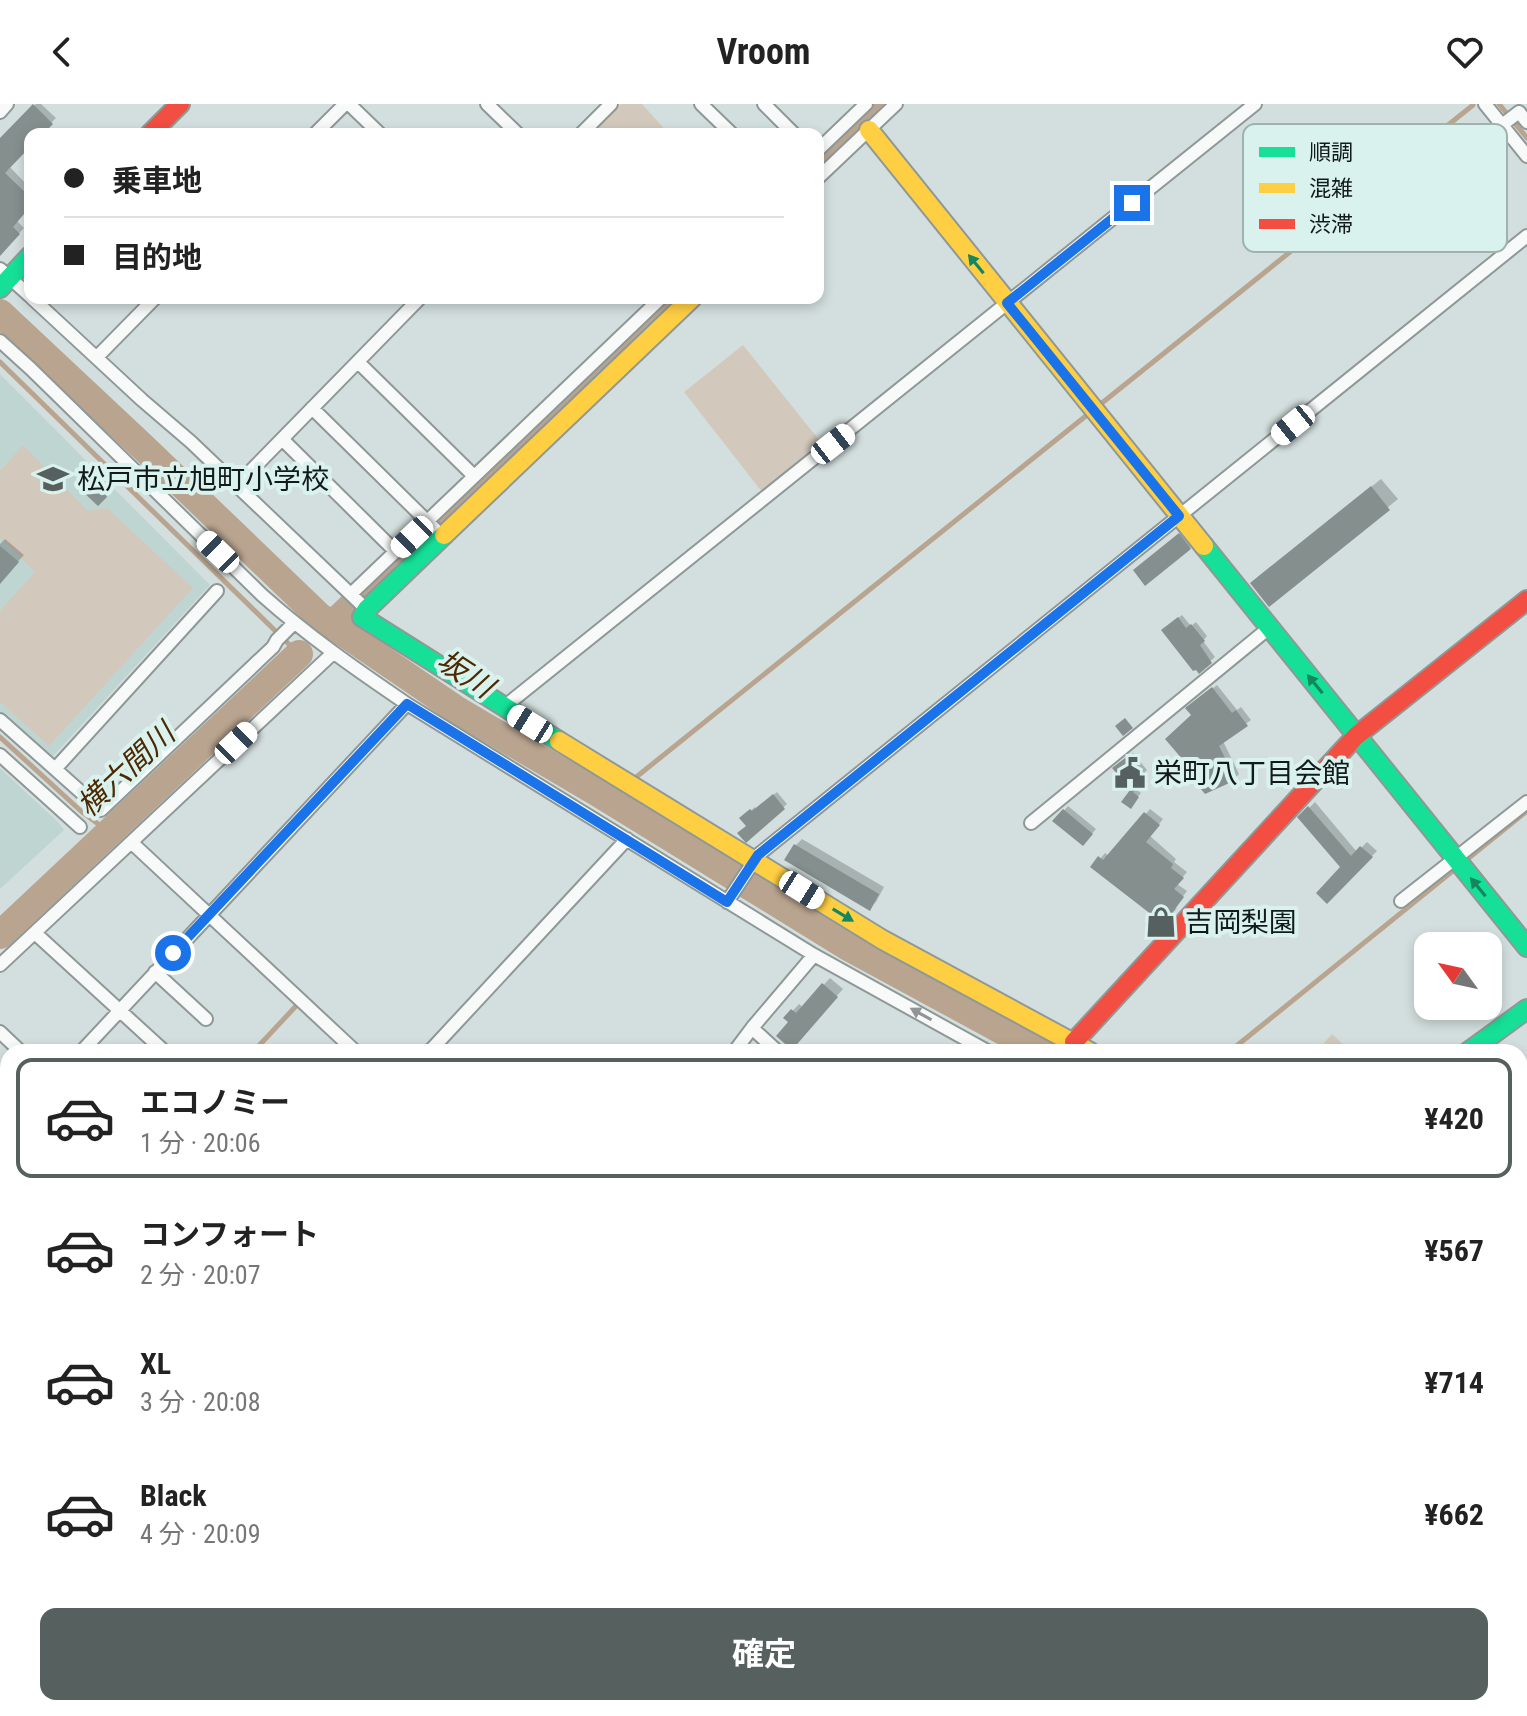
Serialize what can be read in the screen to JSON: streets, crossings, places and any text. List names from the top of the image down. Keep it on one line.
{"water":["坂川","横六間川"],"places":{"school or university":["松戸市立旭町小学校"],"public building":["栄町八丁目会館"],"shop":["吉岡梨園"]},"legend":["順調","混雑","渋滞"],"north":"top left","page":{"header":"Vroom","banner":["乗車地","目的地"],"list":[{"name":"エコノミー","note":"1 分 · 20:06","value":"¥420"},{"name":"コンフォート","note":"2 分 · 20:07","value":"¥567"},{"name":"XL","note":"3 分 · 20:08","value":"¥714"},{"name":"Black","note":"4 分 · 20:09","value":"¥662"}],"buttons":"確定"}}
